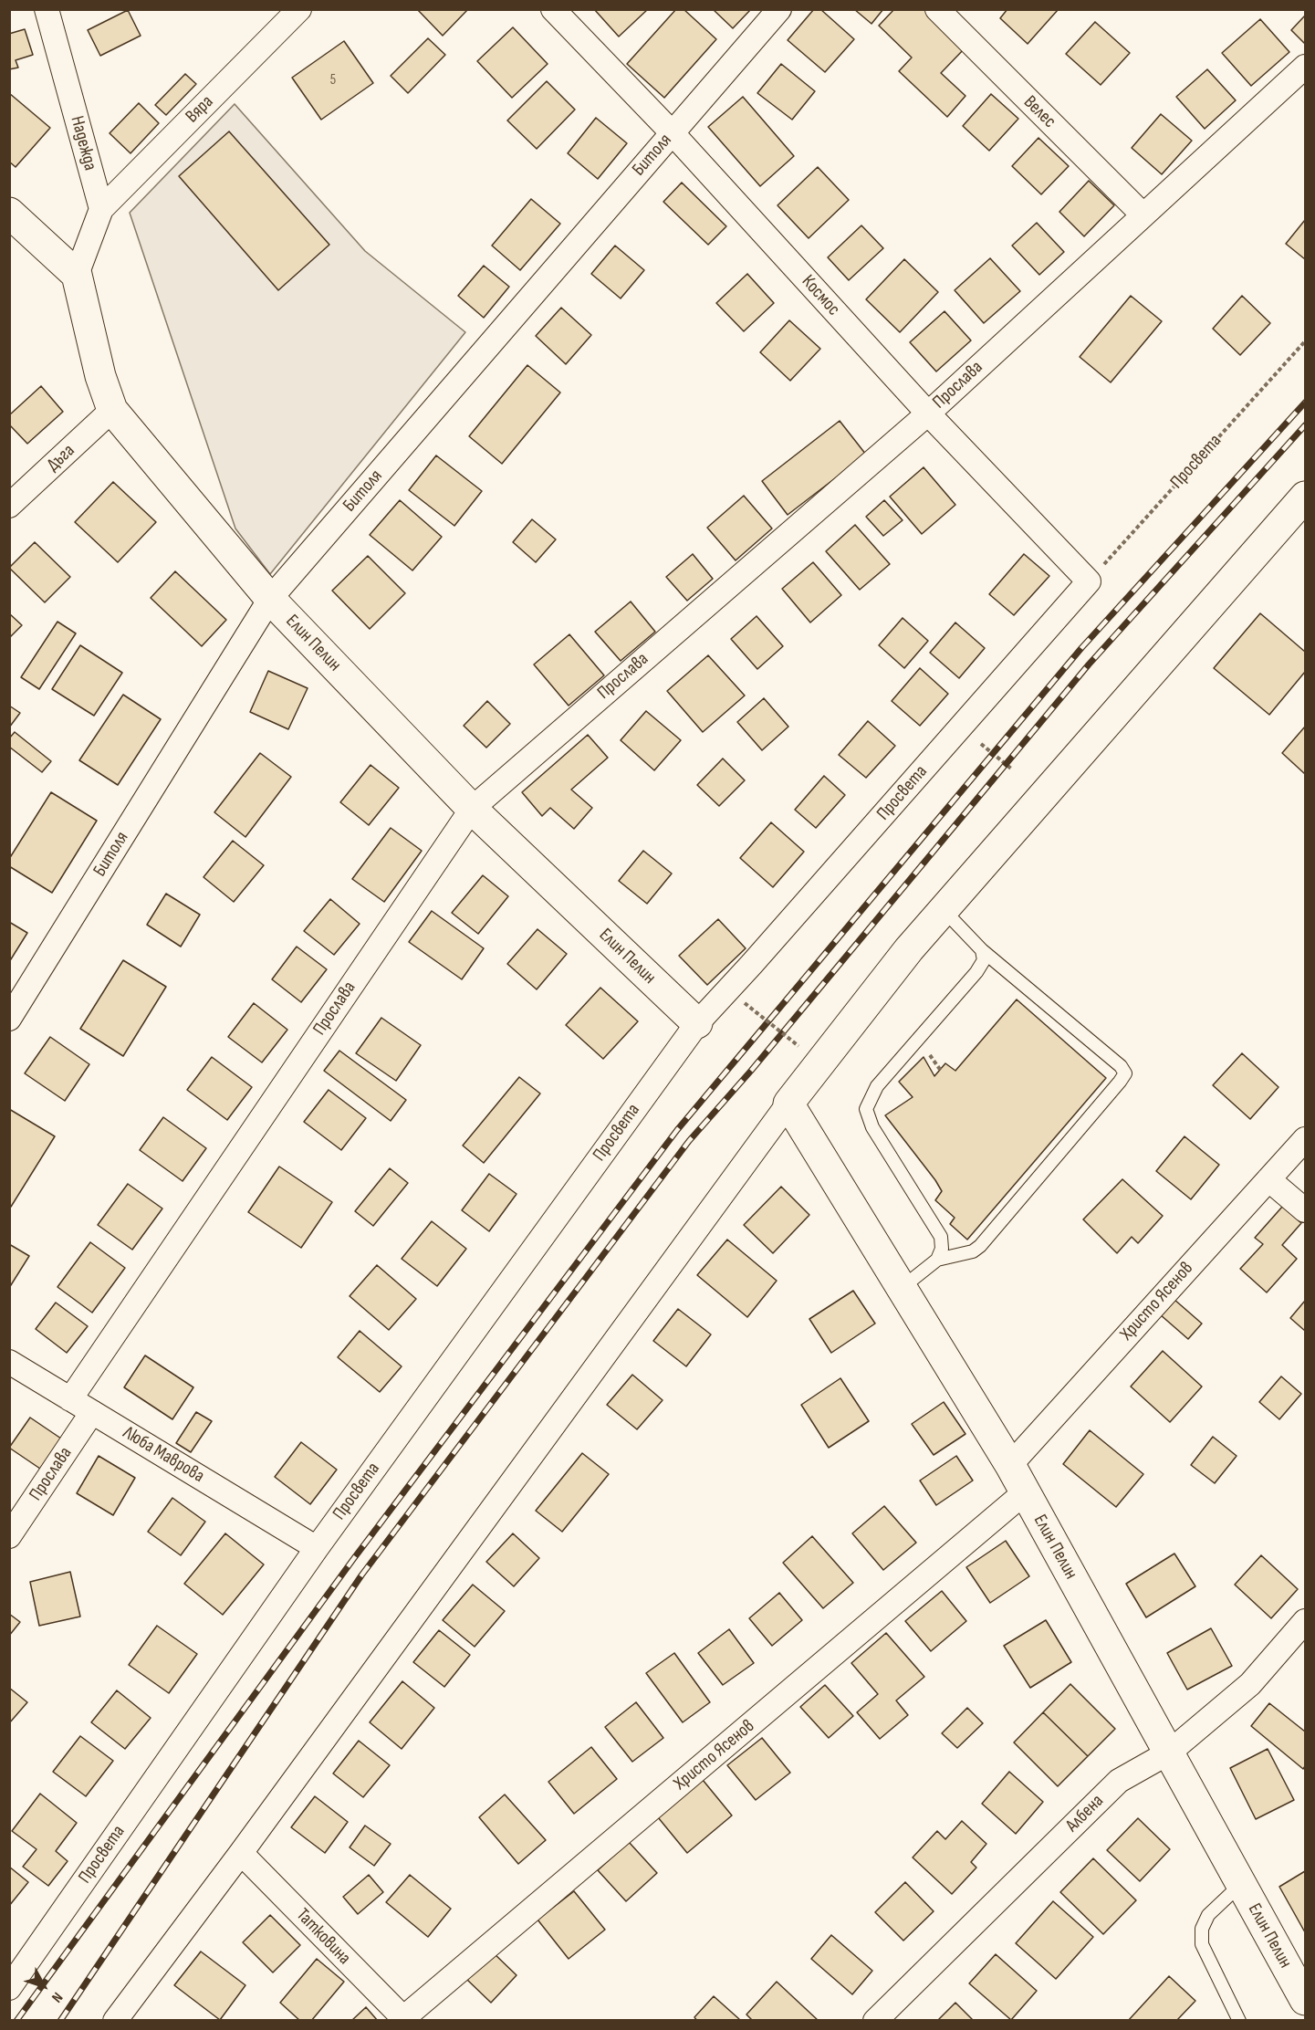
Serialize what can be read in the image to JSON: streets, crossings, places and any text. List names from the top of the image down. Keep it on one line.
{"streets":{"street":["Вяра","Велес","Надежда","Битоля","Космос","Прослава","Дъга","Просвета","Елин Пелин","Христо Ясенов","Люба Маврова","Албена","Татковина"]},"crossings":[["Вяра","Надежда"],["Велес","Прослава"],["Битоля","Космос"],["Битоля","Елин Пелин"],["Космос","Прослава"],["Космос","Просвета"],["Прослава","Елин Пелин"],["Прослава","Люба Маврова"],["Дъга","Елин Пелин"],["Просвета","Елин Пелин"],["Просвета","Люба Маврова"],["Елин Пелин","Христо Ясенов"],["Елин Пелин","Албена"],["Христо Ясенов","Татковина"]],"house_numbers":["5"],"north":"bottom right"}
